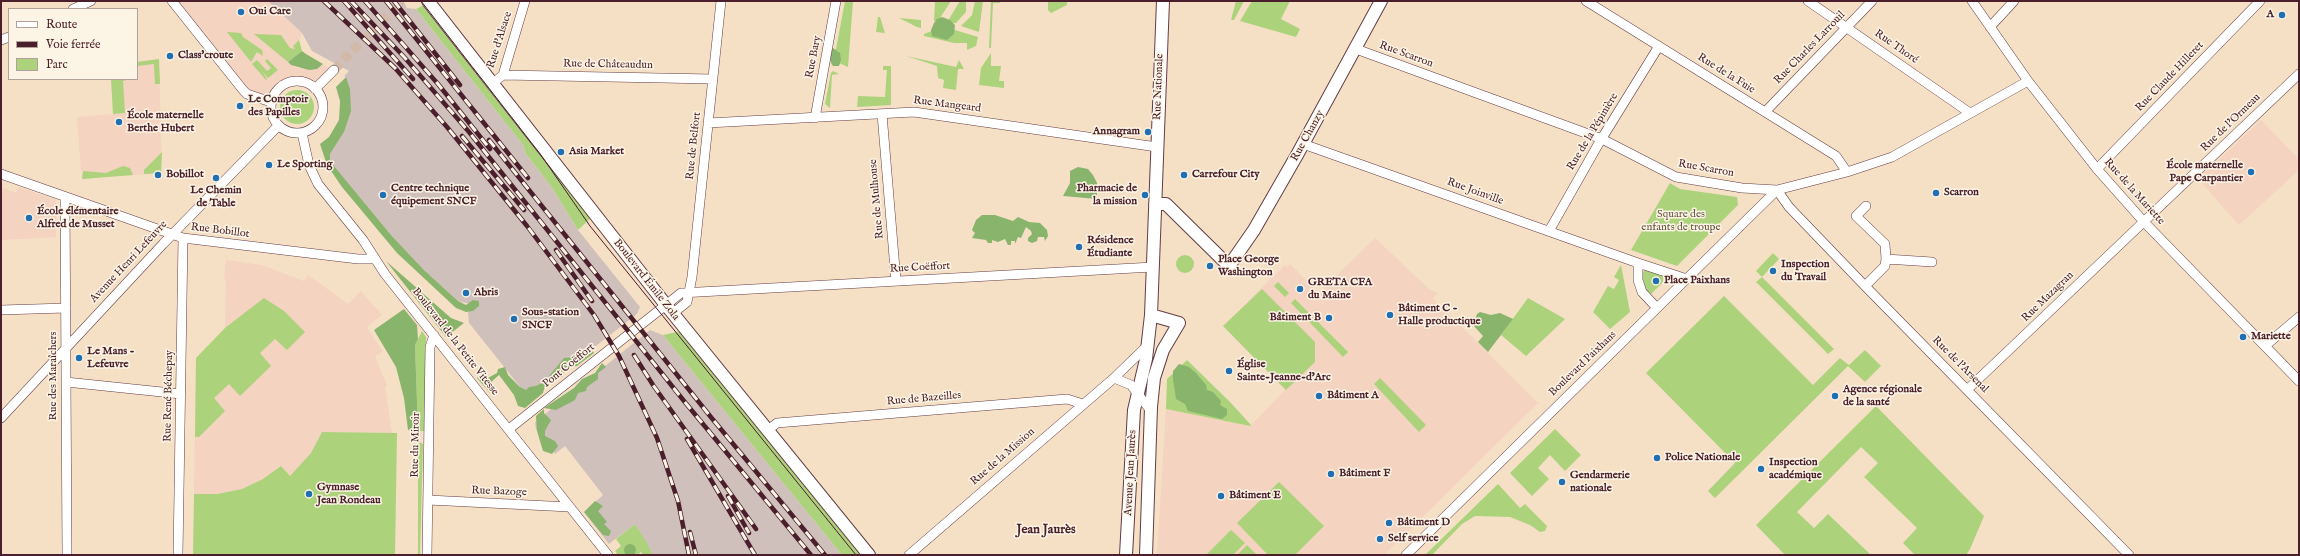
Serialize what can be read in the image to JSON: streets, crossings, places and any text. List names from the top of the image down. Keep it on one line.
{"streets":{"main road":["Rue Nationale","Rue Chanzy","Boulevard Émile Zola","Avenue Jean Jaurès"],"street":["Rue d'Alsace","Rue Thoré","Rue Charles Larrouil","Rue Scarron","Rue Bary","Rue de Châteaudun","Rue de la Fuie","Rue Claude Hilleret","Rue Mangeard","Rue de l'Ormeau","Rue de la Pépinière","Rue de Belfort","Rue Joinville","Rue de la Mariette","Rue de Mulhouse","Rue Bobillot","Avenue Henri Lefeuvre","Rue Coëffort","Rue Mazagran","Boulevard de la Petite Vitesse","Boulevard Paixhans","Rue de l'Arsenal","Pont Coëffort","Rue des Maraîchers","Rue René Béchepay","Rue de Bazeilles","Rue du Miroir","Rue de la Mission","Rue Bazoge"]},"crossings":[["Rue d'Alsace","Rue de Châteaudun"],["Rue d'Alsace","Boulevard Émile Zola"],["Rue Thoré","Rue Charles Larrouil"],["Rue Thoré","Rue Scarron"],["Rue Charles Larrouil","Rue de la Fuie"],["Rue Scarron","Rue de la Fuie"],["Rue Scarron","Rue de la Pépinière"],["Rue Scarron","Rue Chanzy"],["Rue Scarron","Rue de la Mariette"],["Rue Scarron","Boulevard Paixhans"],["Rue Scarron","Rue de l'Arsenal"],["Rue Bary","Rue Mangeard"],["Rue de Châteaudun","Rue de Belfort"],["Rue de la Fuie","Rue de la Pépinière"],["Rue Claude Hilleret","Rue de la Mariette"],["Rue Nationale","Rue Mangeard"],["Rue Nationale","Rue Chanzy"],["Rue Mangeard","Rue de Belfort"],["Rue Mangeard","Rue de Mulhouse"],["Rue de l'Ormeau","Rue de la Mariette"],["Rue de l'Ormeau","Rue Mazagran"],["Rue de la Pépinière","Rue Joinville"],["Rue Chanzy","Rue Joinville"],["Rue de Belfort","Rue Coëffort"],["Rue de Belfort","Pont Coëffort"],["Rue de la Mariette","Rue Mazagran"],["Rue de Mulhouse","Rue Coëffort"],["Rue Bobillot","Avenue Henri Lefeuvre"],["Rue Bobillot","Boulevard de la Petite Vitesse"],["Rue Bobillot","Rue des Maraîchers"],["Rue Bobillot","Rue René Béchepay"],["Avenue Henri Lefeuvre","Boulevard de la Petite Vitesse"],["Avenue Henri Lefeuvre","Rue des Maraîchers"],["Rue Coëffort","Pont Coëffort"],["Boulevard Émile Zola","Pont Coëffort"],["Boulevard Émile Zola","Rue de Bazeilles"],["Rue Mazagran","Rue de l'Arsenal"],["Boulevard de la Petite Vitesse","Pont Coëffort"],["Boulevard de la Petite Vitesse","Rue du Miroir"],["Boulevard de la Petite Vitesse","Rue Bazoge"],["Boulevard Paixhans","Rue de l'Arsenal"],["Rue de Bazeilles","Rue de la Mission"],["Rue du Miroir","Rue Bazoge"],["Rue de la Mission","Avenue Jean Jaurès"]],"districts":["Jean Jaurès"],"parks":["Square des enfants de troupe"],"places":["Oui Care","A","Class'croute","Le Comptoir des Papilles","École maternelle Berthe Hubert","Annagram","Asia Market","Le Sporting","École maternelle Pape Carpantier","Bobillot","Carrefour City","Le Chemin de Table","Scarron","Centre technique équipement SNCF","Pharmacie de la mission","École élémentaire Alfred de Musset","Résidence Étudiante","Place George Washington","Inspection du Travail","Place Paixhans","GRETA CFA du Maine","Abris","Bâtiment C - Halle productique","Bâtiment B","Sous-station SNCF","Mariette","Le Mans - Lefeuvre","Église Sainte-Jeanne-d'Arc","Bâtiment A","Agence régionale de la santé","Police Nationale","Inspection académique","Bâtiment F","Gendarmerie nationale","Gymnase Jean Rondeau","Bâtiment E","Bâtiment D","Self service"],"legend":["Route","Voie ferrée","Parc"]}
